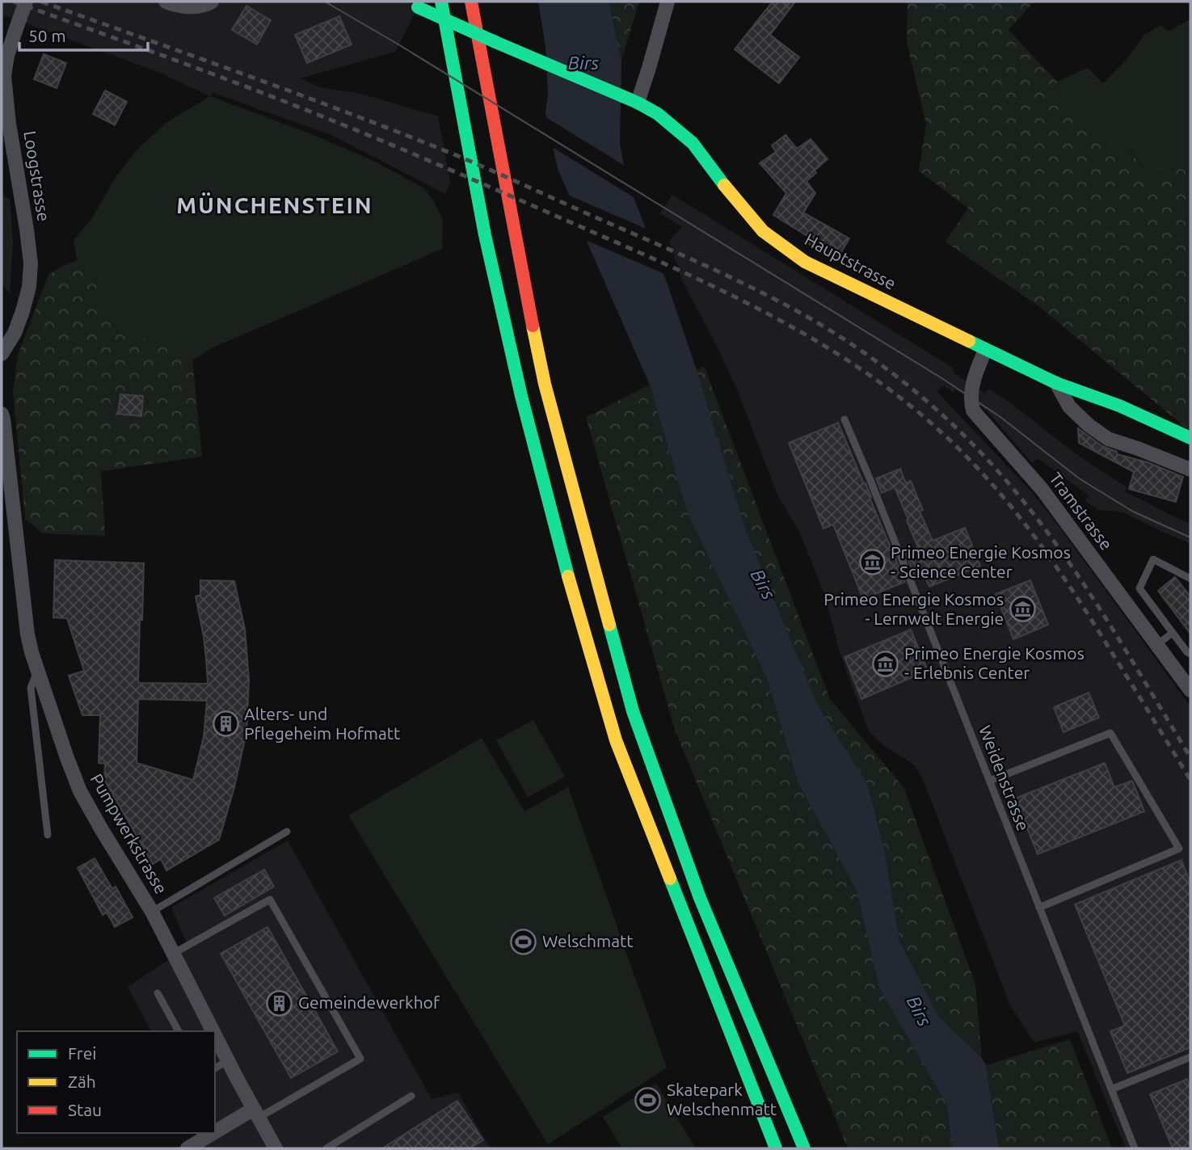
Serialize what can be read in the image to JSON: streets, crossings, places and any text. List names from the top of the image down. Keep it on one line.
{"streets":{"main road":["Hauptstrasse"],"street":["Loogstrasse","Tramstrasse","Pumpwerkstrasse"],"lane":["Weidenstrasse"]},"crossings":[["Hauptstrasse","Tramstrasse"]],"districts":["MÜNCHENSTEIN"],"water":["Birs"],"places":{"museum":["Primeo Energie Kosmos - Science Center","Primeo Energie Kosmos - Lernwelt Energie","Primeo Energie Kosmos - Erlebnis Center"],"building":["Alters- und Pflegeheim Hofmatt","Gemeindewerkhof"],"sports":["Welschmatt","Skatepark Welschenmatt"]},"legend":["Frei","Zäh","Stau"],"scale_bar":"50 m"}
